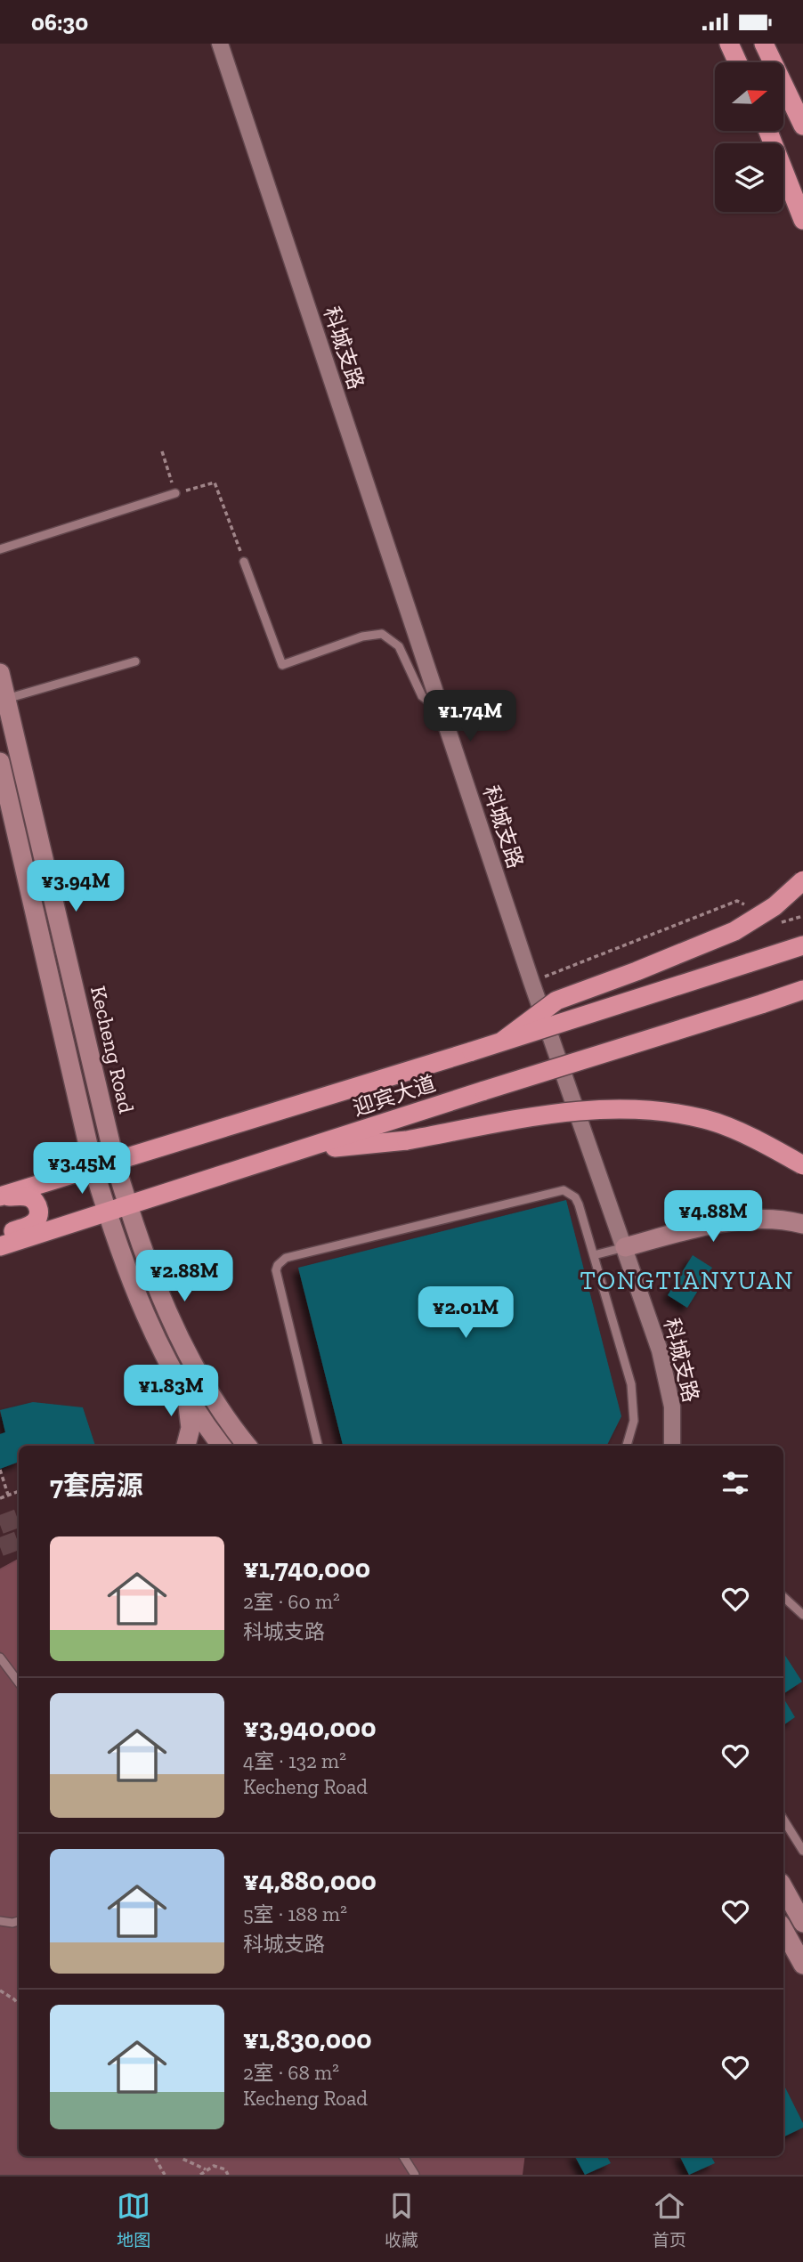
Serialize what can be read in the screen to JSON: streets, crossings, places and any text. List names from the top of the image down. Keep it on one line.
{"streets":{"highway":["迎宾大道"],"main road":["Kecheng Road"],"street":["科城支路"]},"crossings":[["Kecheng Road","迎宾大道"]],"districts":["TONGTIANYUAN"],"north":"right","page":{"status":"06:30","price":["¥1.74M","¥3.94M","¥3.45M","¥4.88M","¥2.88M","¥2.01M","¥1.83M"],"heading":"7套房源","list":[{"name":"¥1,740,000","note":"2室 · 60 m² · 科城支路"},{"name":"¥3,940,000","note":"4室 · 132 m² · Kecheng Road"},{"name":"¥4,880,000","note":"5室 · 188 m² · 科城支路"},{"name":"¥1,830,000","note":"2室 · 68 m² · Kecheng Road"}],"tabs":["地图","收藏","首页"]}}
